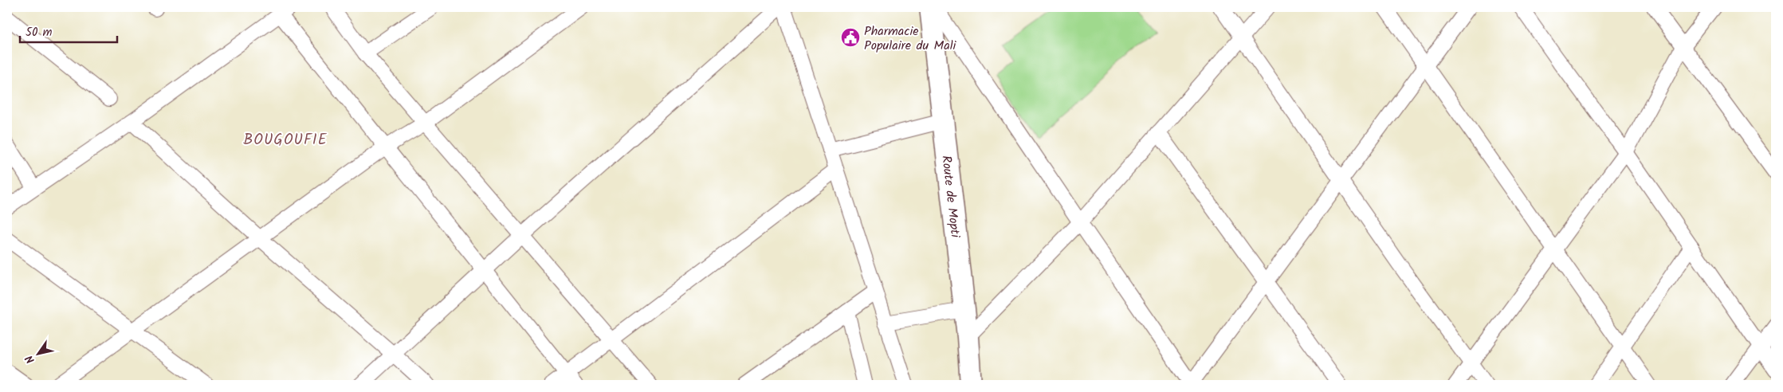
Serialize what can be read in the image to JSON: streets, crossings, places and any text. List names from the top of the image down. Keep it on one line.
{"streets":{"highway":["Route de Mopti"]},"districts":["BOUGOUFIE"],"places":{"public building":["Pharmacie Populaire du Mali"]},"scale_bar":"50 m","north":"bottom left"}
